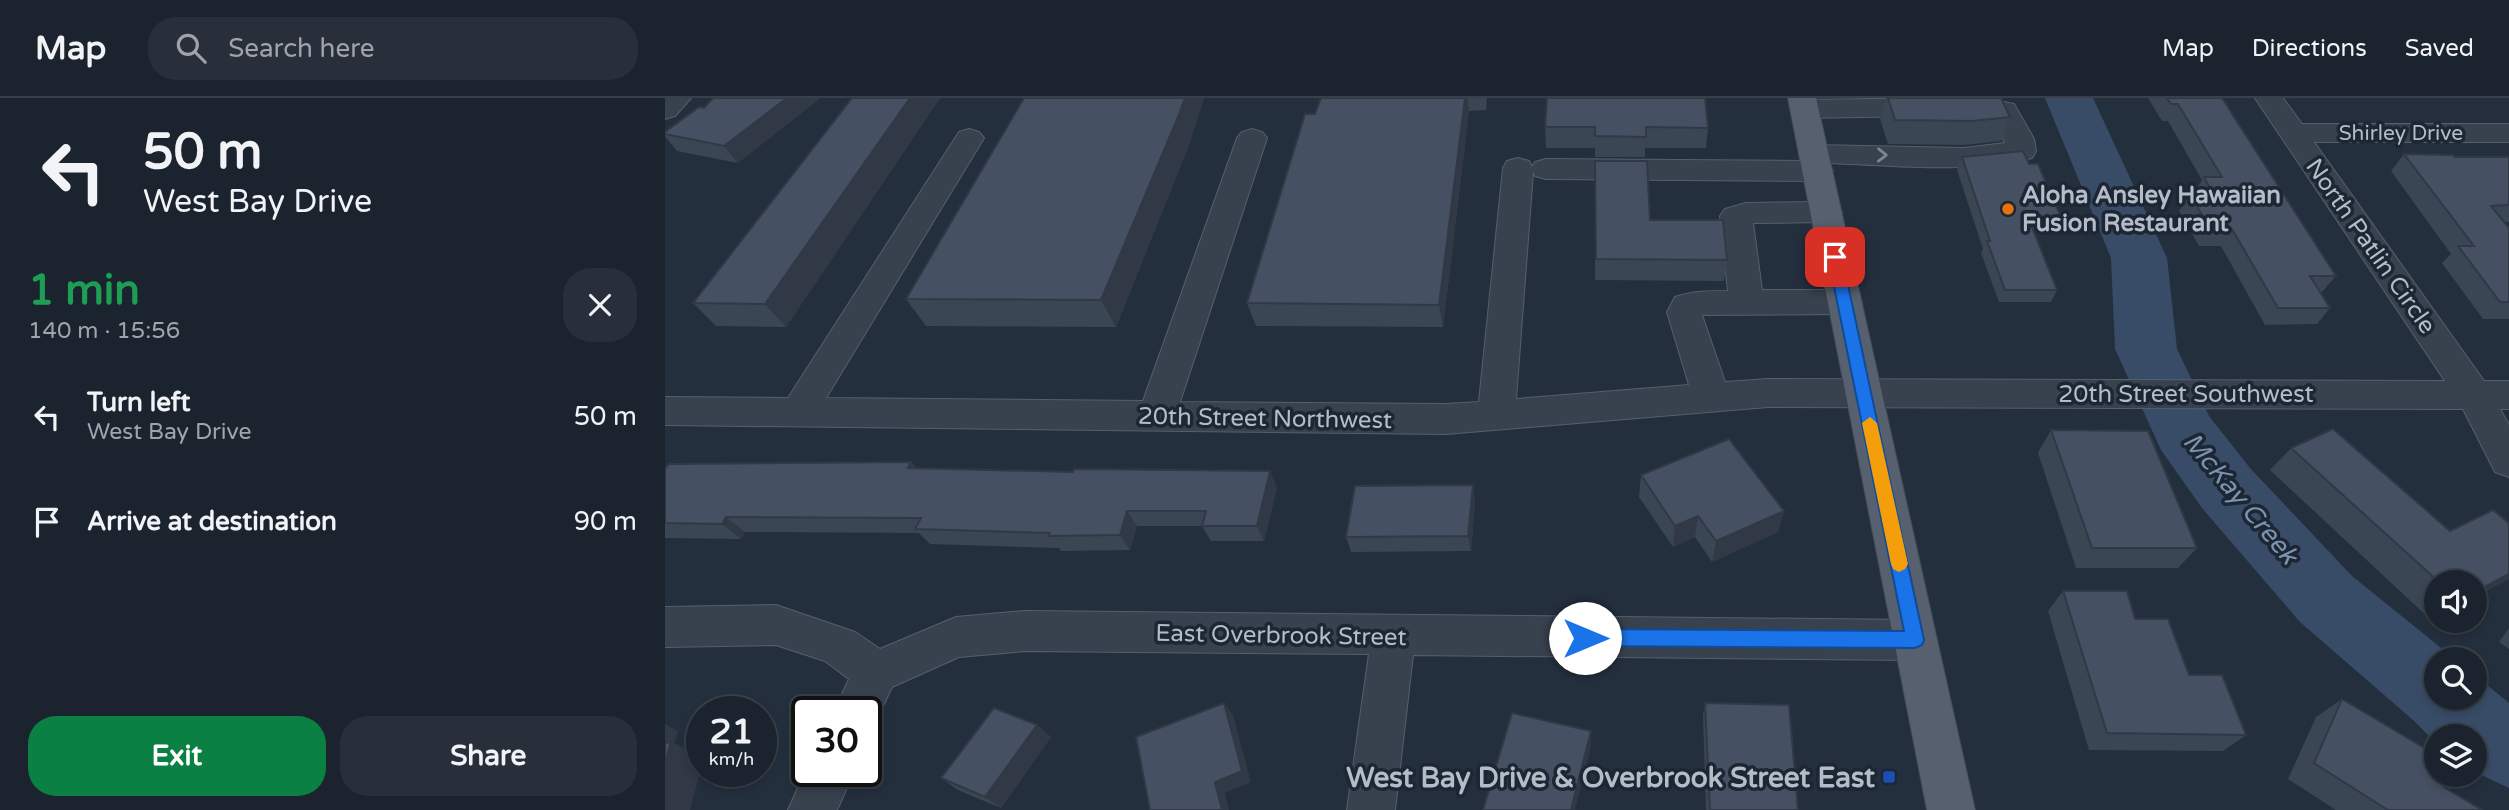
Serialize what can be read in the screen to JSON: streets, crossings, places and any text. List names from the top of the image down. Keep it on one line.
{"streets":{"street":["Shirley Drive","North Patlin Circle","20th Street Southwest","20th Street Northwest","East Overbrook Street"]},"crossings":[["Shirley Drive","North Patlin Circle"],["North Patlin Circle","20th Street Southwest"],["20th Street Southwest","20th Street Northwest"]],"water":["McKay Creek"],"places":{"other":["Aloha Ansley Hawaiian Fusion Restaurant"],"transit":["West Bay Drive & Overbrook Street East"]},"page":{"header":"Map","search":"Search here","nav":["Map","Directions","Saved"],"turn":["50 m","West Bay Drive"],"heading":["1 min","140 m · 15:56"],"list":[{"name":"Turn left","note":"West Bay Drive","value":"50 m"},{"name":"Arrive at destination","value":"90 m"}],"speed":"21 km/h","limit":"30","buttons":["Exit","Share"]}}
